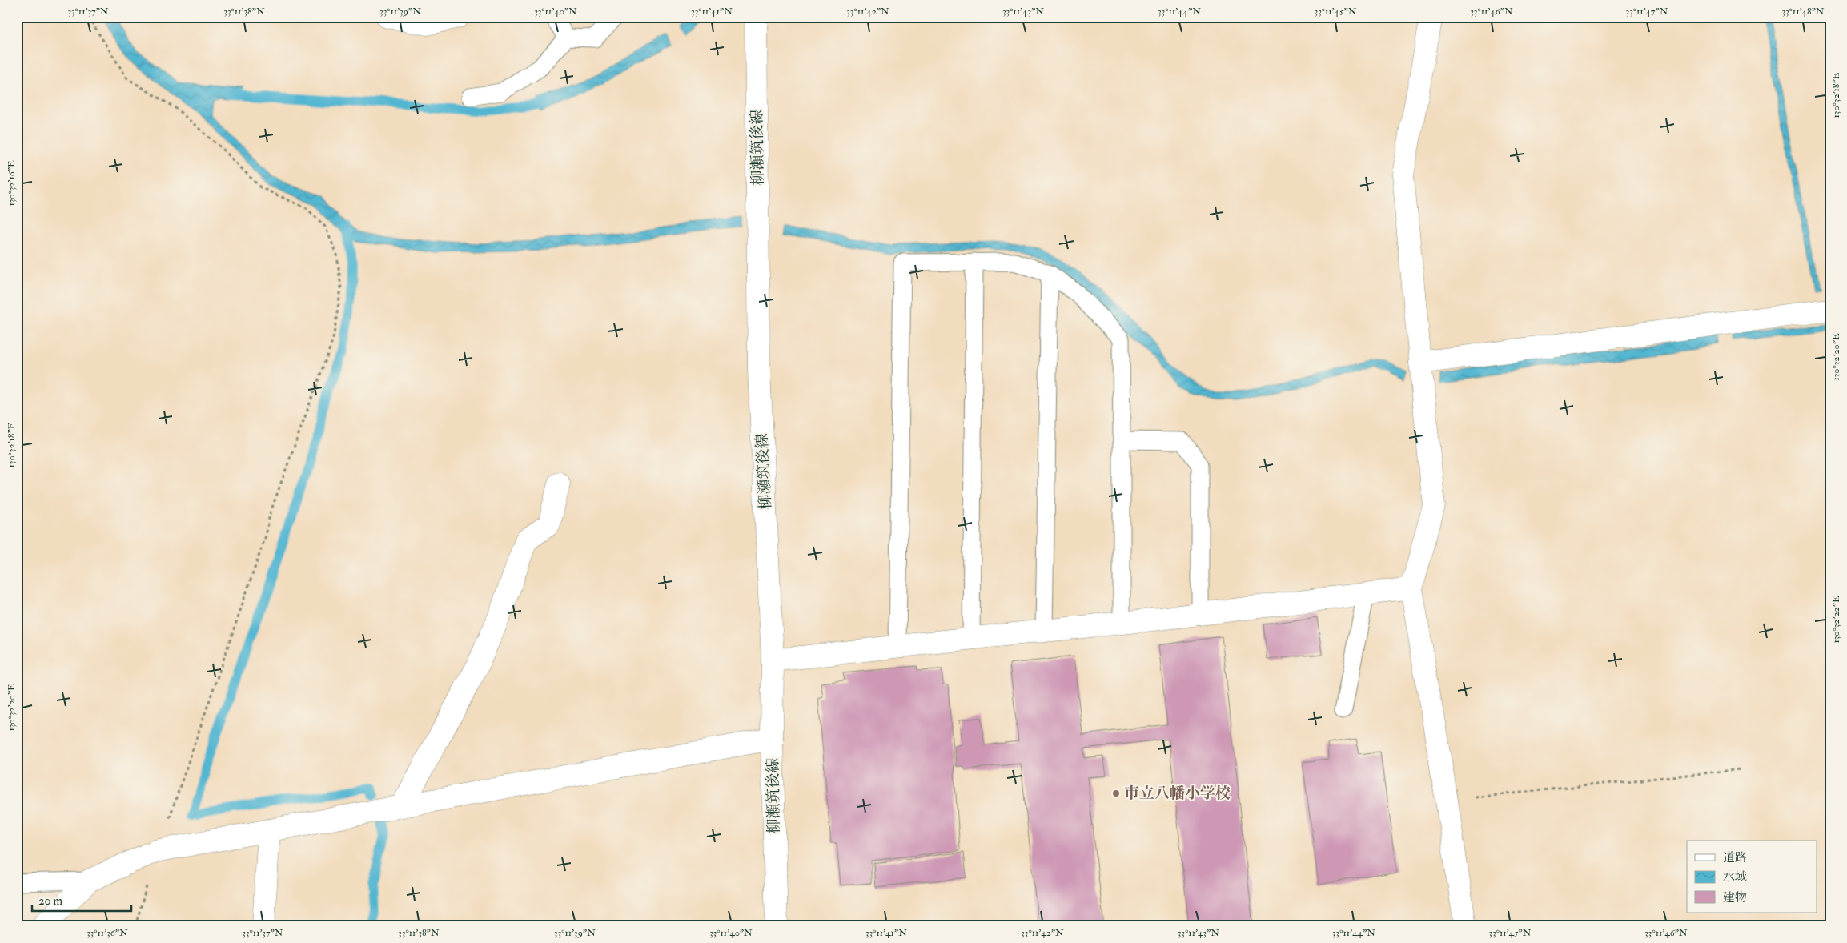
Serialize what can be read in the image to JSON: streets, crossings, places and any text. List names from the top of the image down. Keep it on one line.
{"streets":{"street":["柳瀬筑後線"]},"places":["市立八幡小学校"],"legend":["道路","水域","建物"],"scale_bar":"20 m","coordinates":["33°11'37\"N","33°11'38\"N","33°11'39\"N","33°11'40\"N","33°11'41\"N","33°11'42\"N","33°11'43\"N","33°11'44\"N","33°11'45\"N","33°11'46\"N","33°11'47\"N","33°11'48\"N","130°32'18\"E","130°32'16\"E","130°32'20\"E","130°32'22\"E","33°11'36\"N"]}
